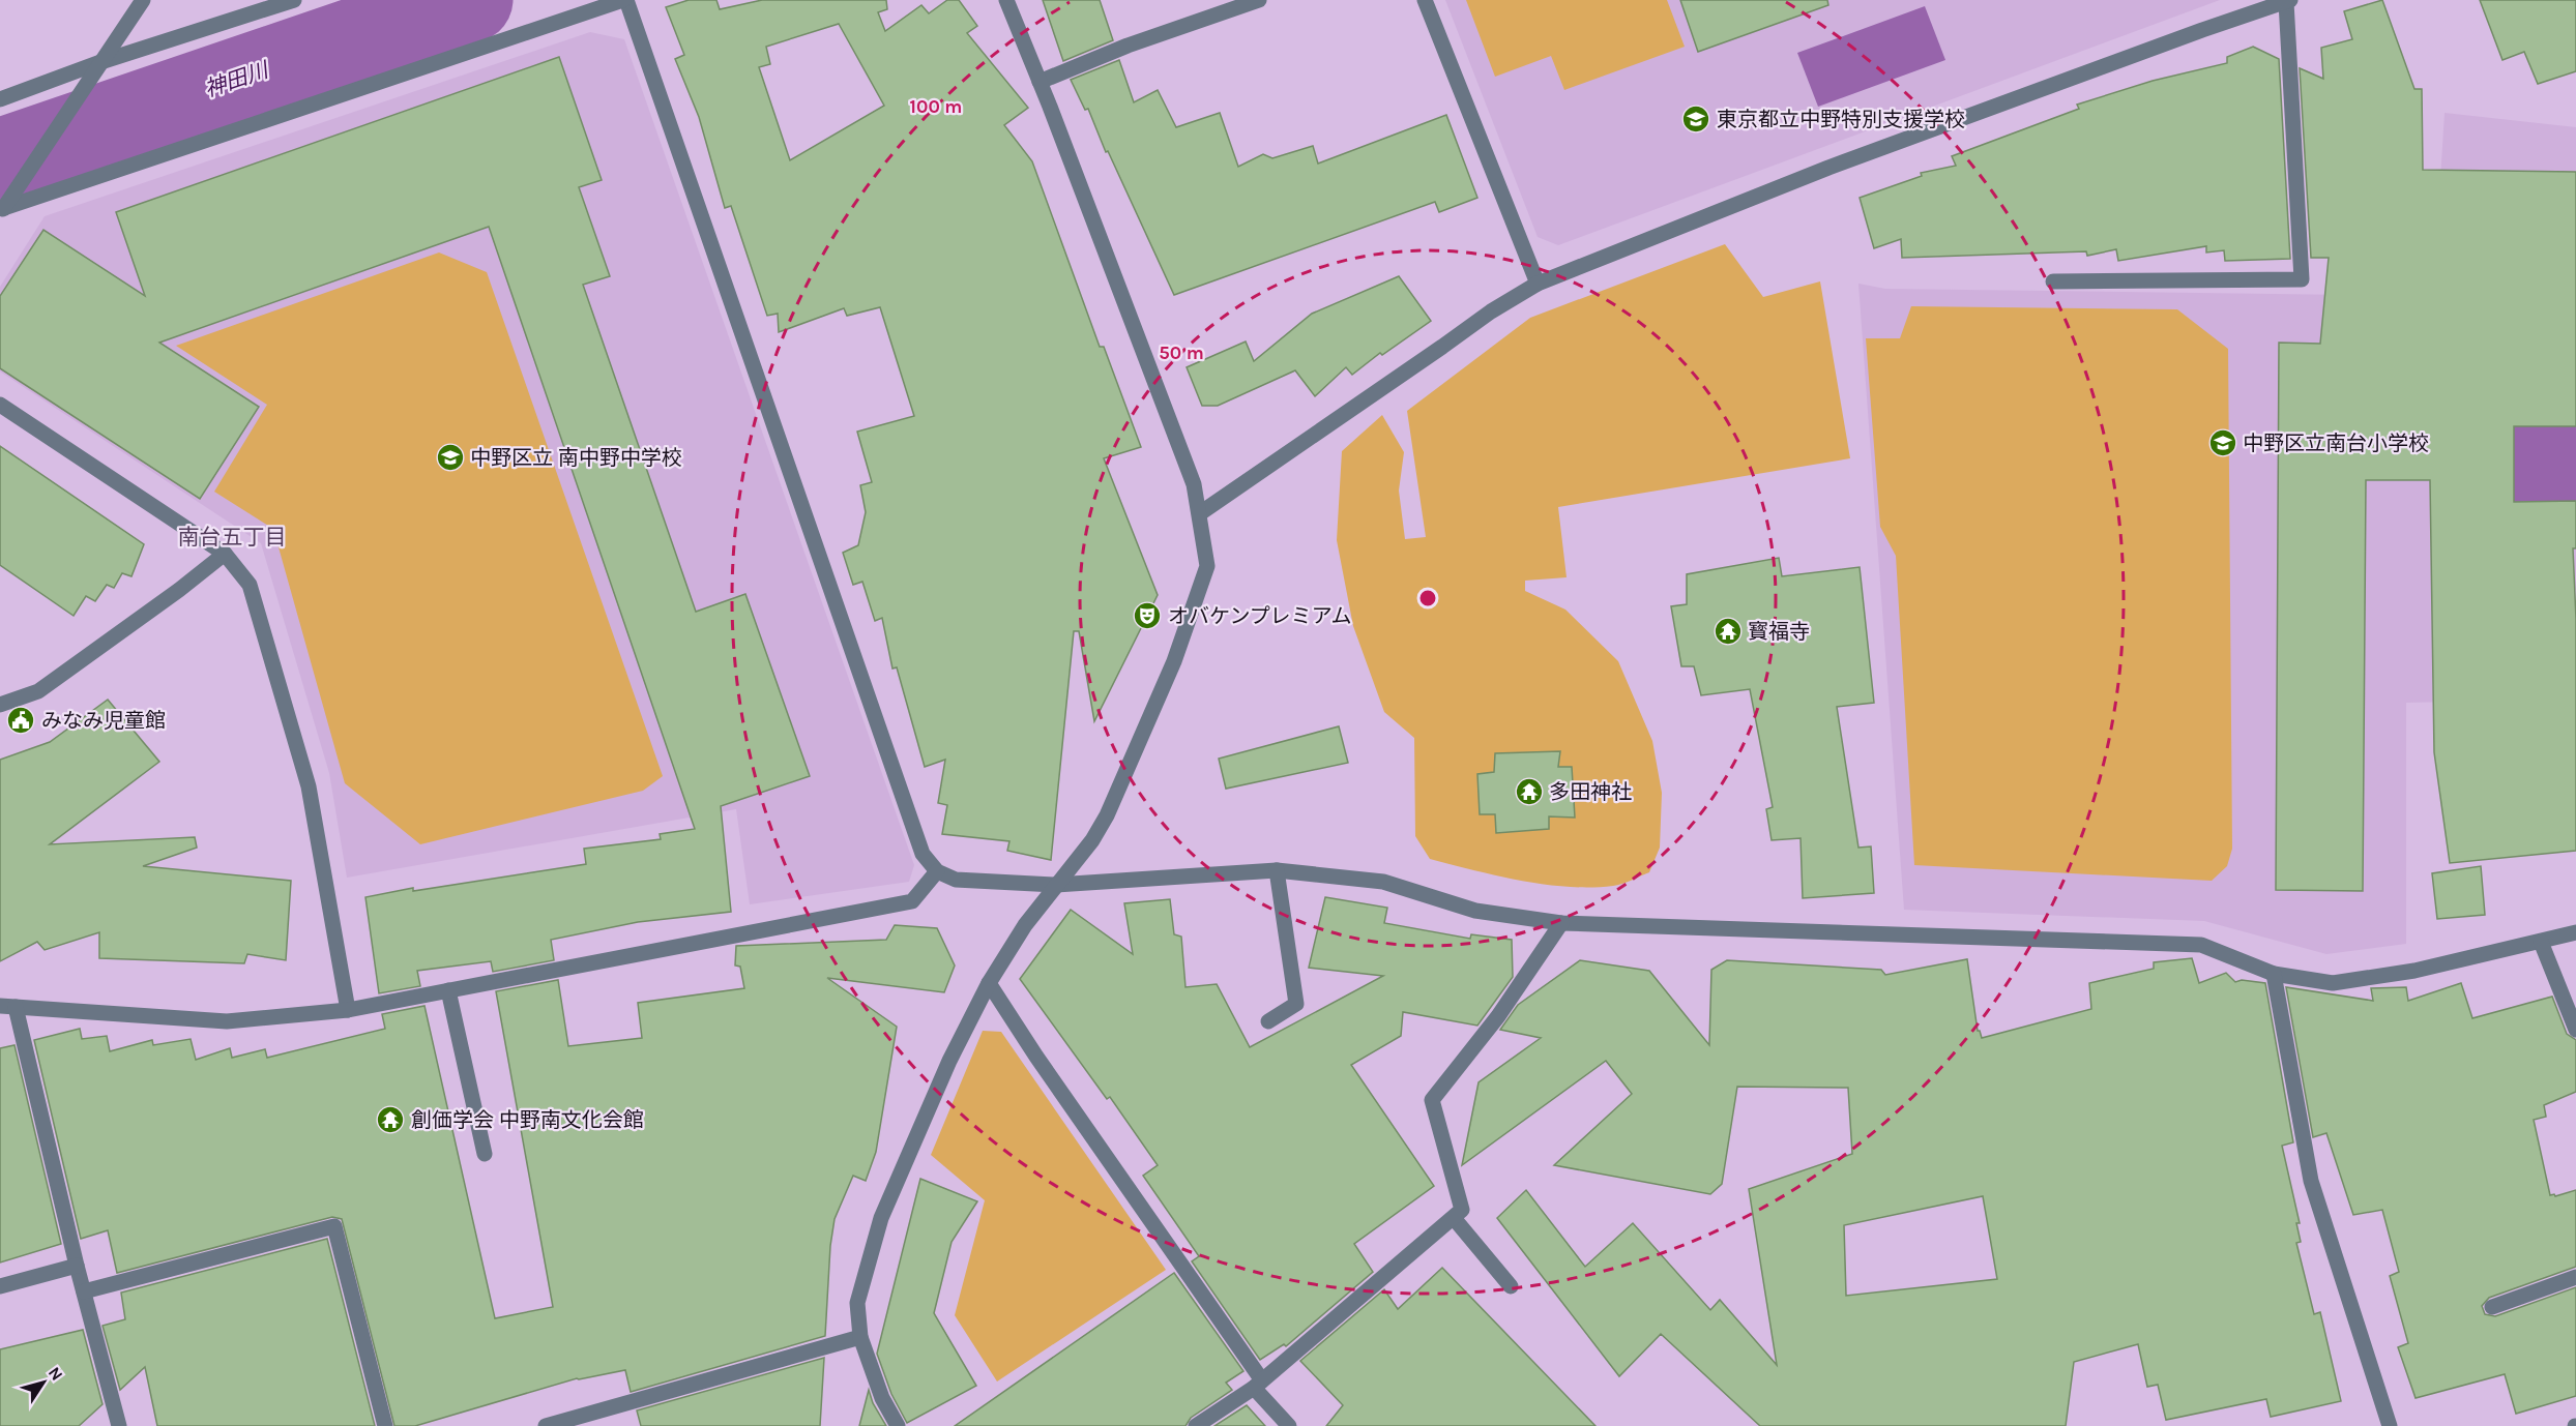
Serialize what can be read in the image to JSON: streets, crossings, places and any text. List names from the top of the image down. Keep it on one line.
{"districts":["南台五丁目"],"water":["神田川"],"places":{"school or university":["東京都立中野特別支援学校","中野区立南台小学校","中野区立 南中野中学校"],"theatre":["オバケンプレミアム"],"temple":["寳福寺","多田神社","創価学会 中野南文化会館"],"public building":["みなみ児童館"]},"north":"top right","rings":["100 m","50 m"]}
